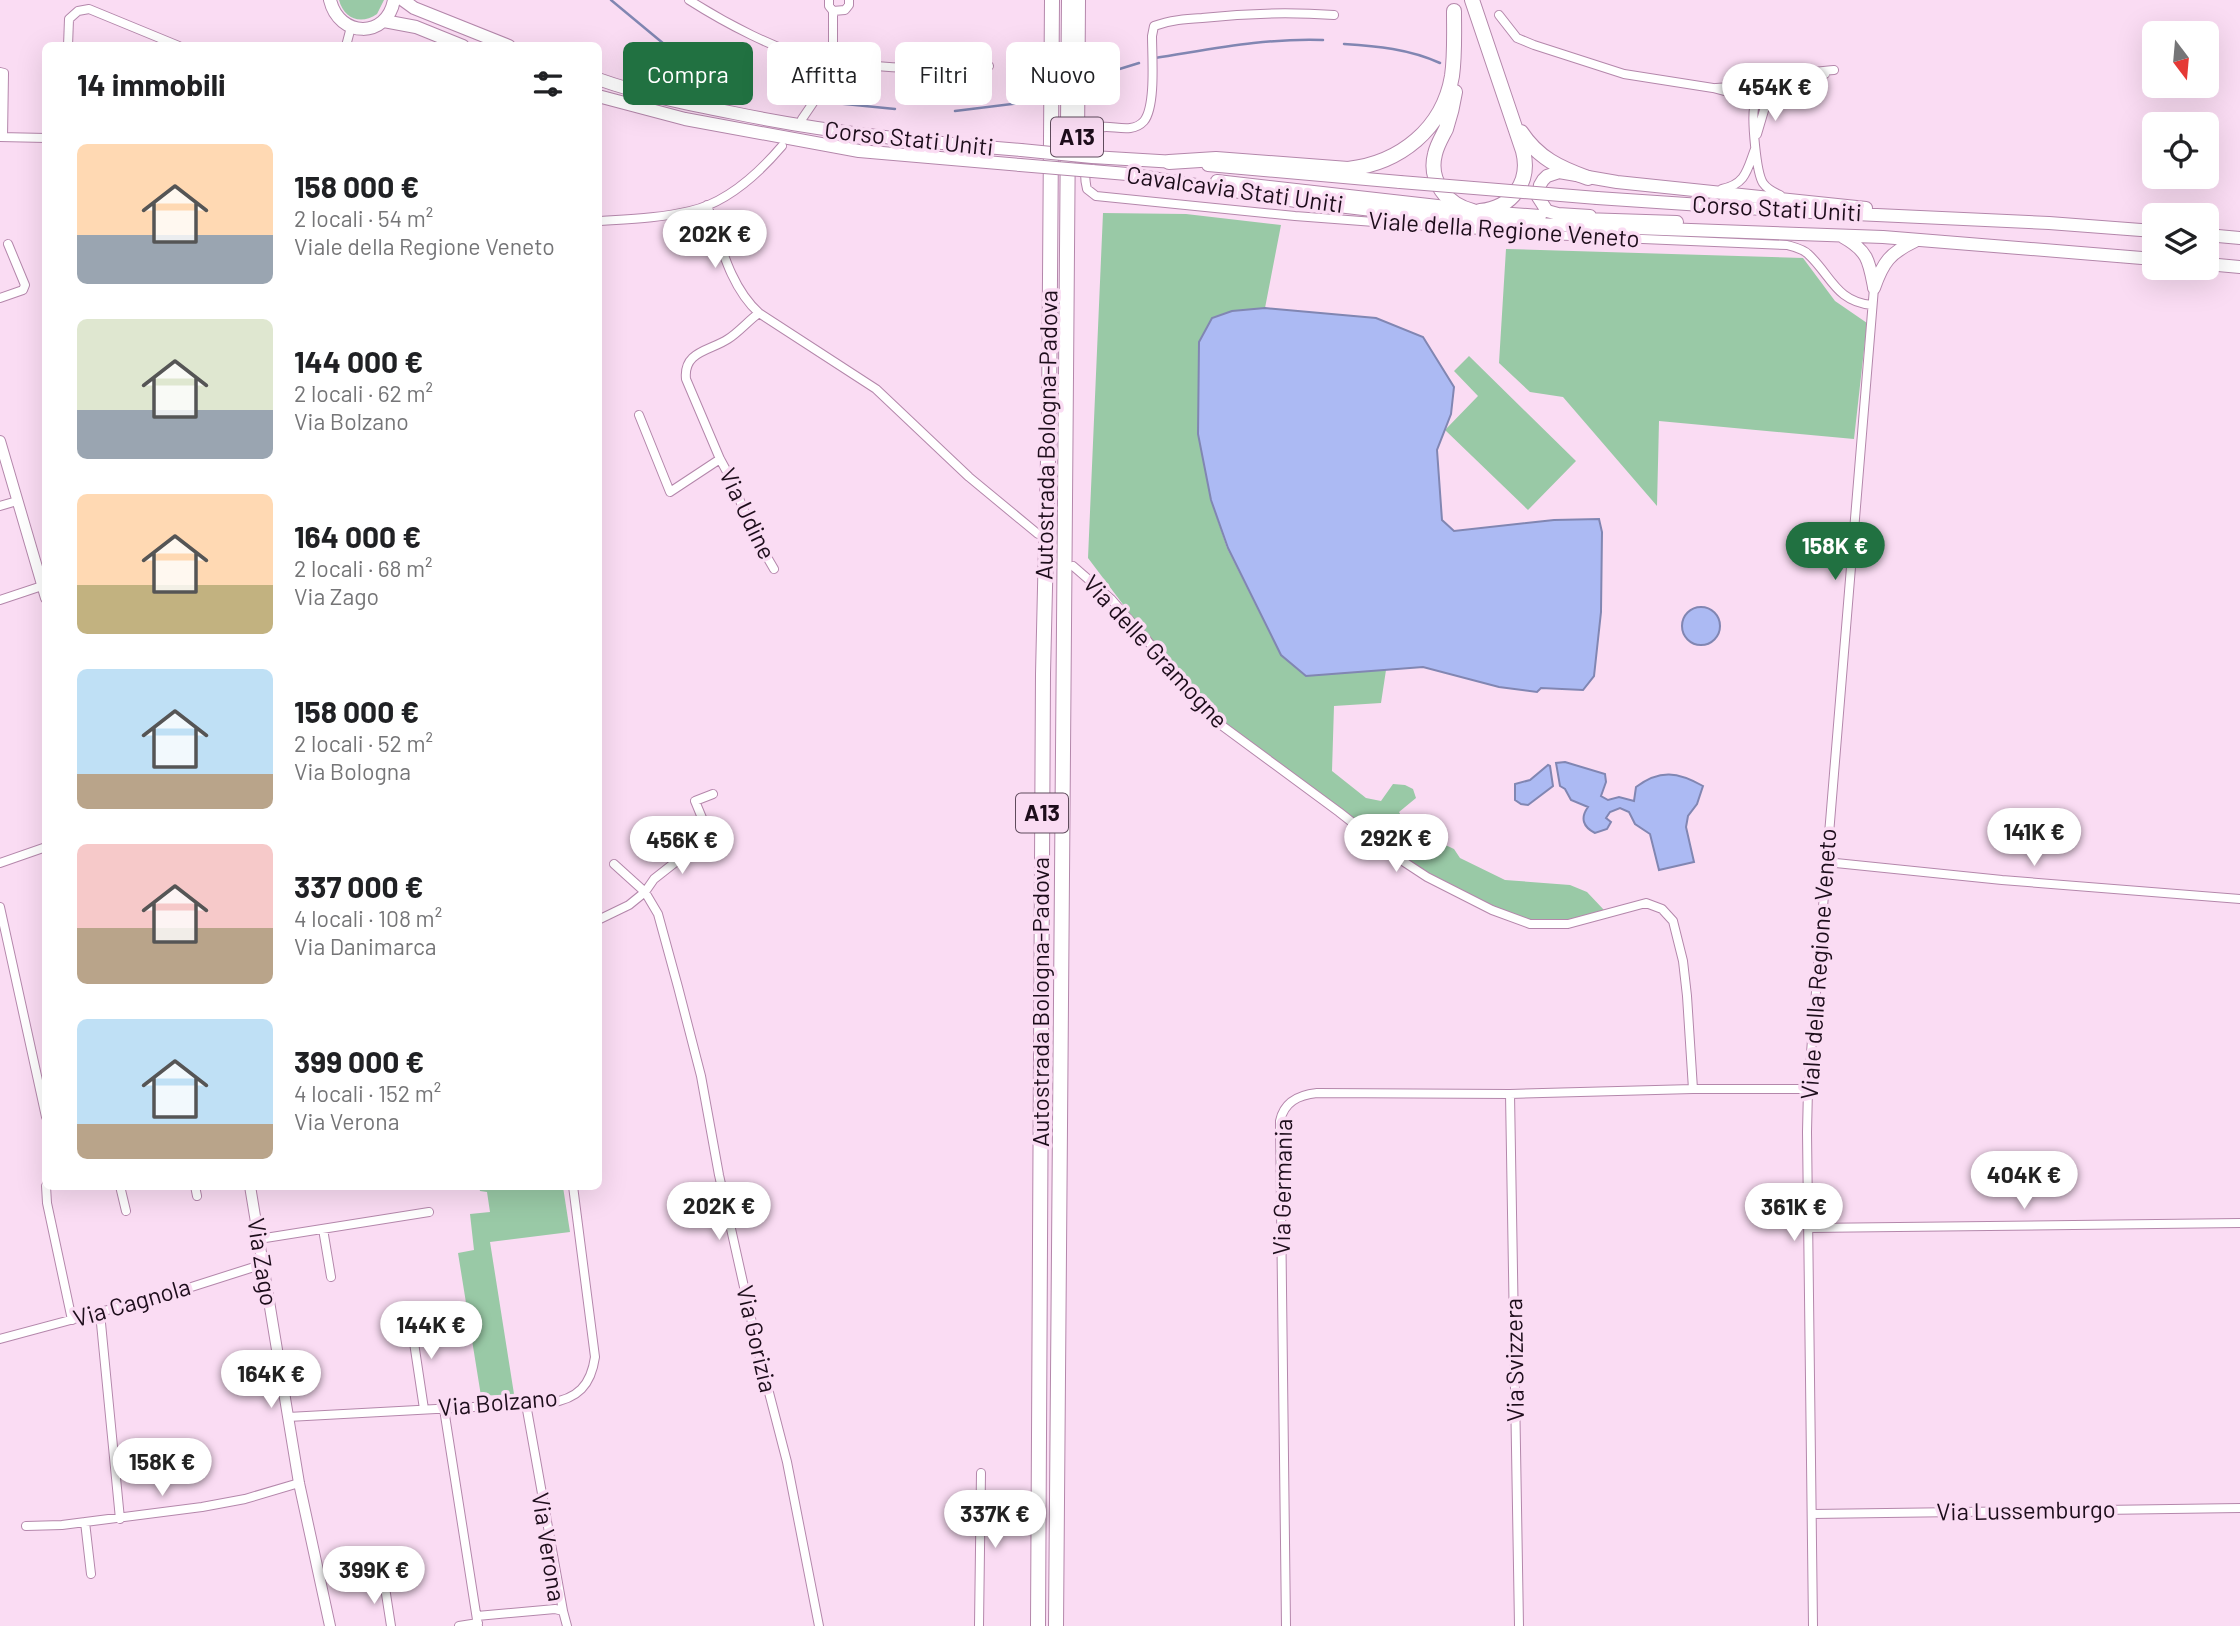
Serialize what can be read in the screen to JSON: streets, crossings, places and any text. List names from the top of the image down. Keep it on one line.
{"streets":{"highway":["A13","Autostrada Bologna-Padova"],"main road":["Corso Stati Uniti","Cavalcavia Stati Uniti"],"street":["Viale della Regione Veneto","Via Udine","Via delle Gramogne","Via Germania","Via Zago","Via Cagnola","Via Gorizia","Via Svizzera","Via Bolzano","Via Lussemburgo","Via Verona"]},"crossings":[["A13","Autostrada Bologna-Padova"],["Corso Stati Uniti","Cavalcavia Stati Uniti"],["Viale della Regione Veneto","Via Germania"],["Viale della Regione Veneto","Via Lussemburgo"],["Via delle Gramogne","Via Germania"],["Via Germania","Via Svizzera"],["Via Zago","Via Cagnola"],["Via Zago","Via Bolzano"],["Via Bolzano","Via Verona"]],"north":"bottom","page":{"chip":["Compra","Affitta","Filtri","Nuovo"],"heading":"14 immobili","price":["454K €","202K €","158K €","141K €","292K €","456K €","404K €","202K €","361K €","144K €","164K €","158K €","337K €","399K €"],"list":[{"name":"158 000 €","note":"2 locali · 54 m² · Viale della Regione Veneto"},{"name":"144 000 €","note":"2 locali · 62 m² · Via Bolzano"},{"name":"164 000 €","note":"2 locali · 68 m² · Via Zago"},{"name":"158 000 €","note":"2 locali · 52 m² · Via Bologna"},{"name":"337 000 €","note":"4 locali · 108 m² · Via Danimarca"},{"name":"399 000 €","note":"4 locali · 152 m² · Via Verona"}]}}
